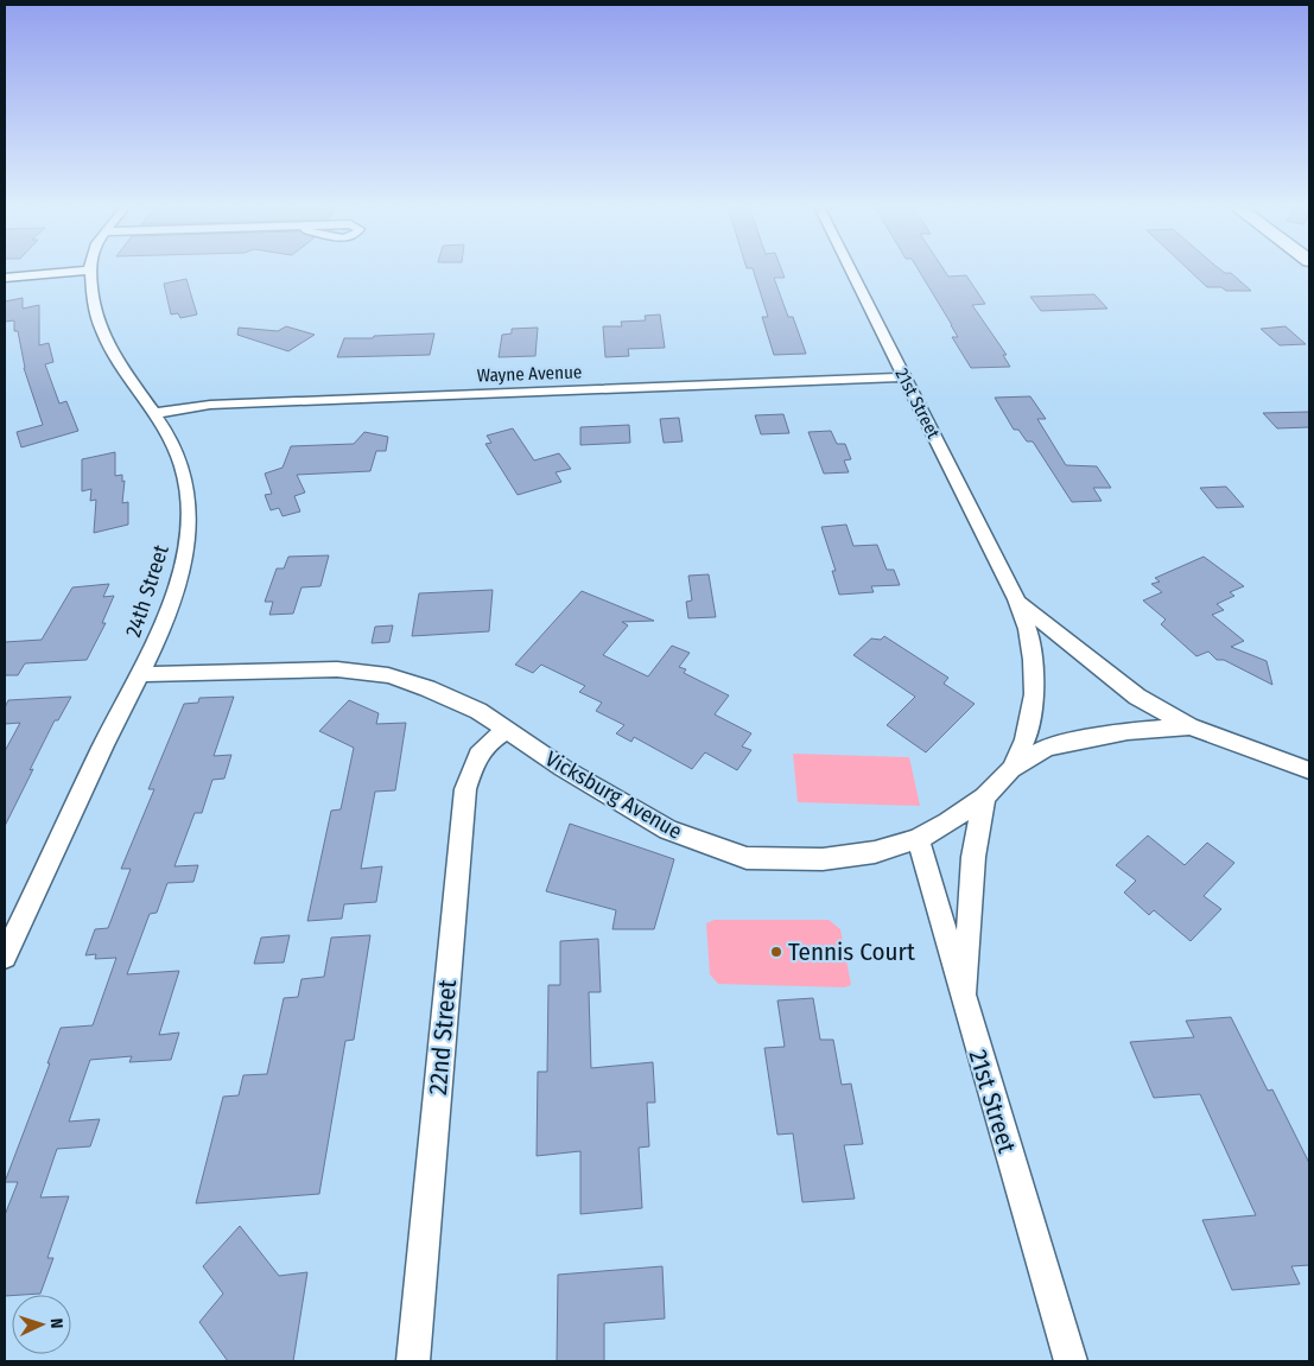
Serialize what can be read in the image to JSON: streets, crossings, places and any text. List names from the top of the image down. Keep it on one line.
{"streets":{"street":["Wayne Avenue","21st Street","24th Street","Vicksburg Avenue","22nd Street"]},"crossings":[["Wayne Avenue","21st Street"],["Wayne Avenue","24th Street"],["21st Street","Vicksburg Avenue"],["24th Street","Vicksburg Avenue"],["Vicksburg Avenue","22nd Street"]],"places":["Tennis Court"],"north":"right"}
